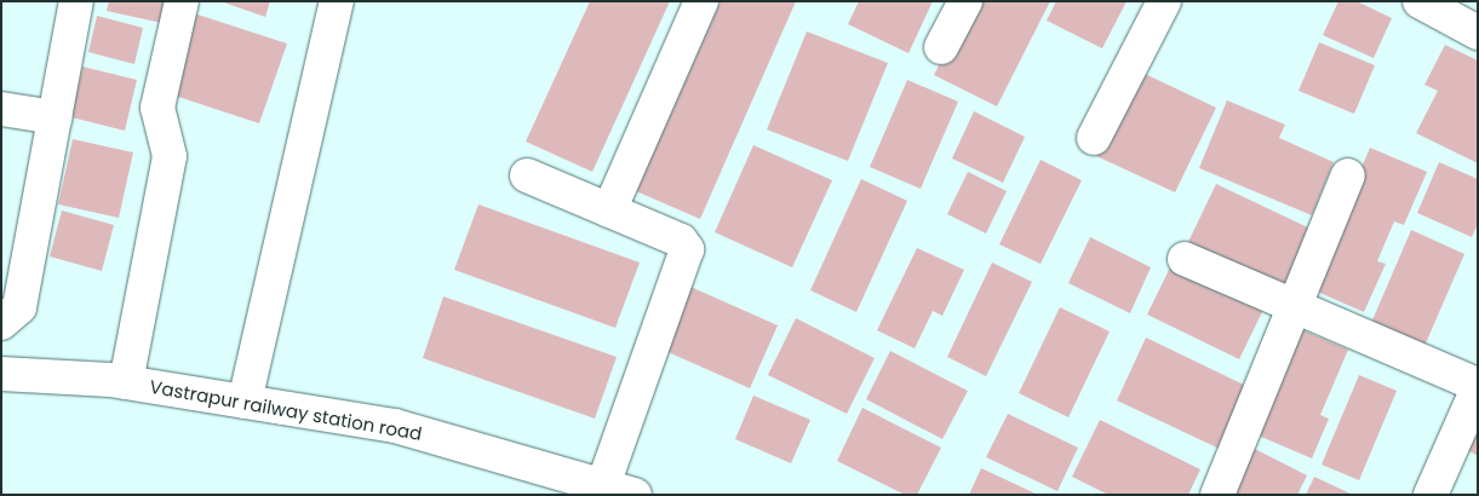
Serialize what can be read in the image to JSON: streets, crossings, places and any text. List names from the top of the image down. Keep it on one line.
{"streets":{"street":["Vastrapur railway station road"]}}
